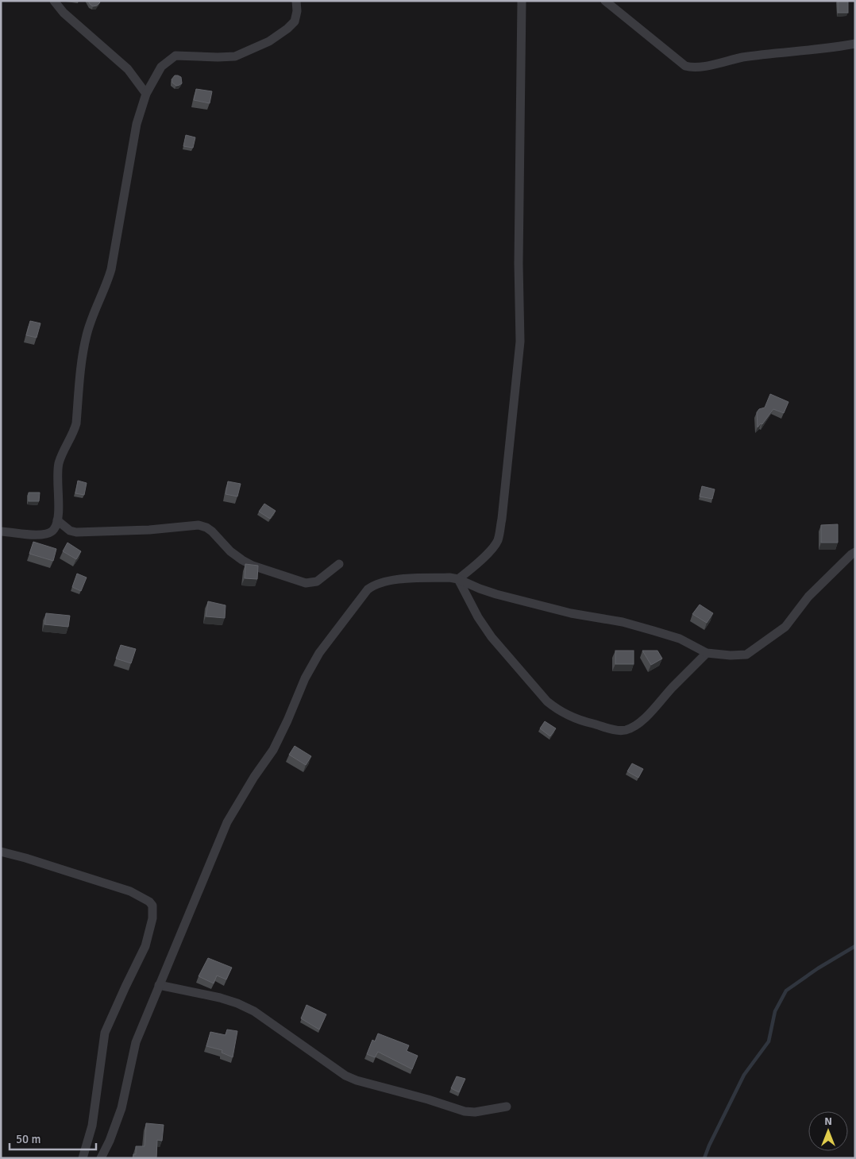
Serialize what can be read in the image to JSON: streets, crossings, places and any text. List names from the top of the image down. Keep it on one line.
{"scale_bar":"50 m","north":"top"}
